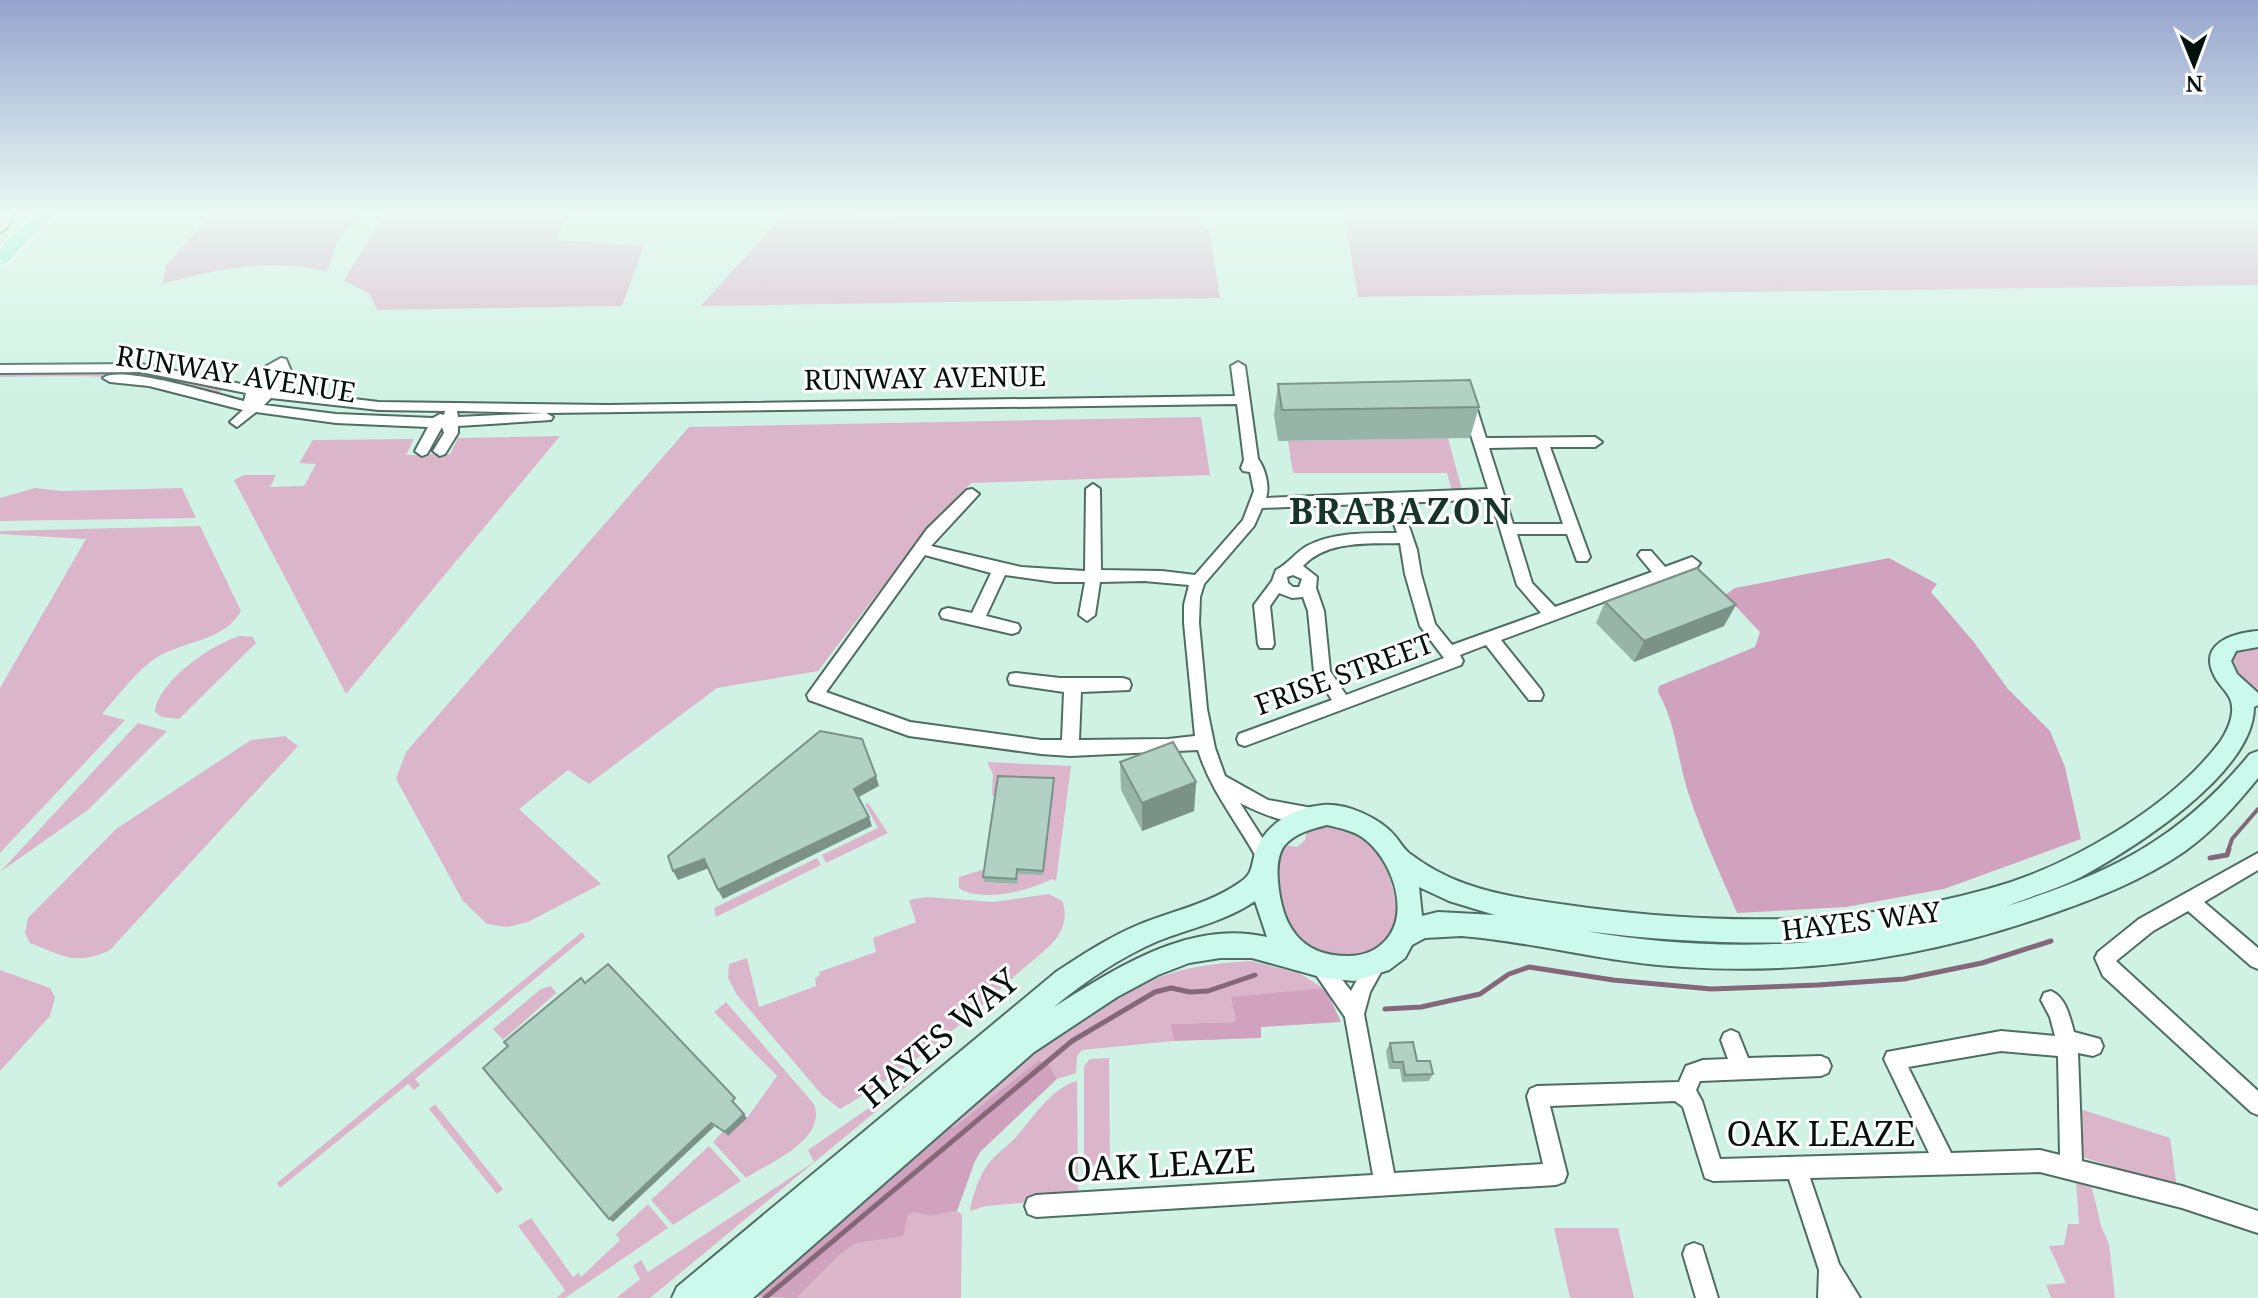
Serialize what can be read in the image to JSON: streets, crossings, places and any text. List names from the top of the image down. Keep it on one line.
{"streets":{"street":["RUNWAY AVENUE","FRISE STREET","HAYES WAY","OAK LEAZE"]},"districts":["BRABAZON"],"north":"bottom"}
